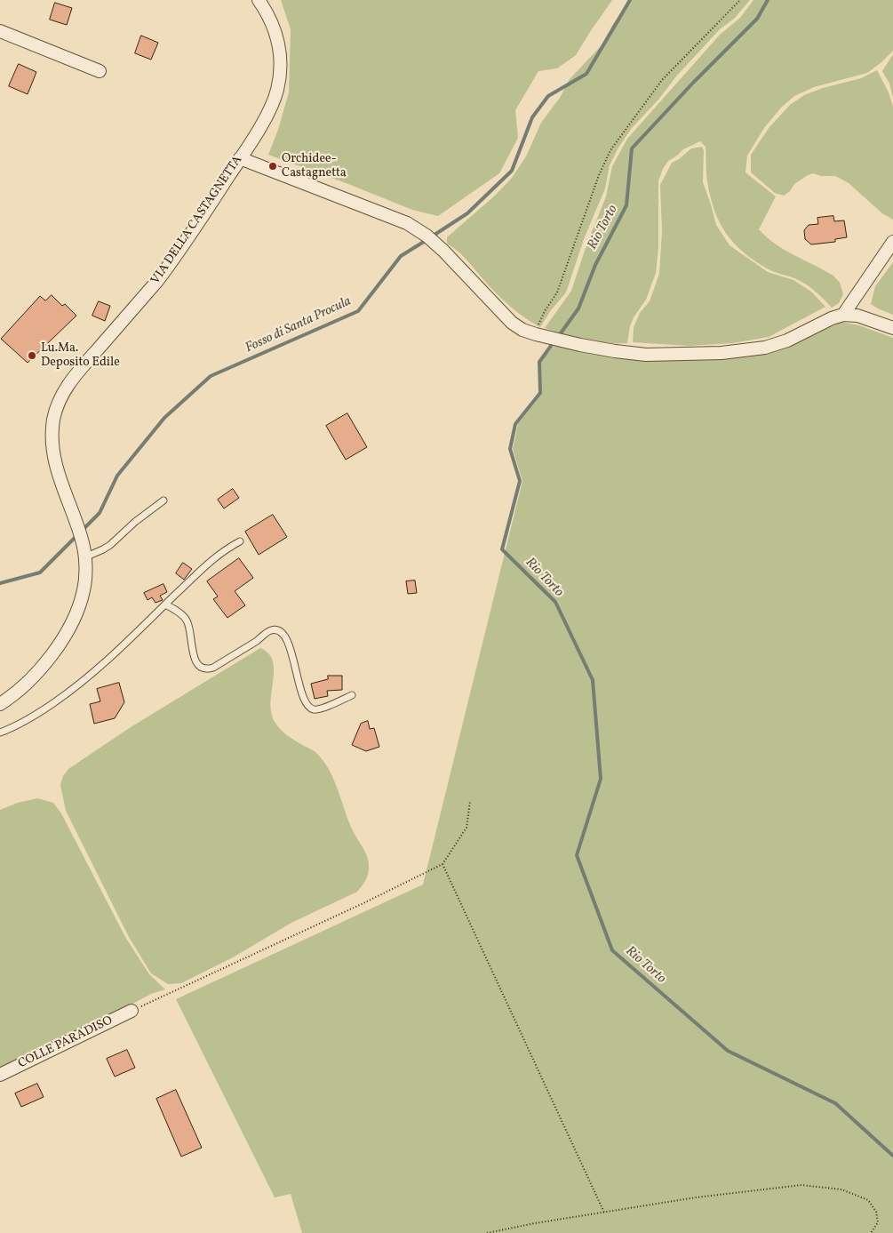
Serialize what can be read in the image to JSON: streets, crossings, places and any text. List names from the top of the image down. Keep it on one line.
{"streets":{"street":["VIA DELLA CASTAGNETTA","COLLE PARADISO"]},"water":["Rio Torto","Fosso di Santa Procula"],"places":["Orchidee- Castagnetta","Lu.Ma. Deposito Edile"]}
